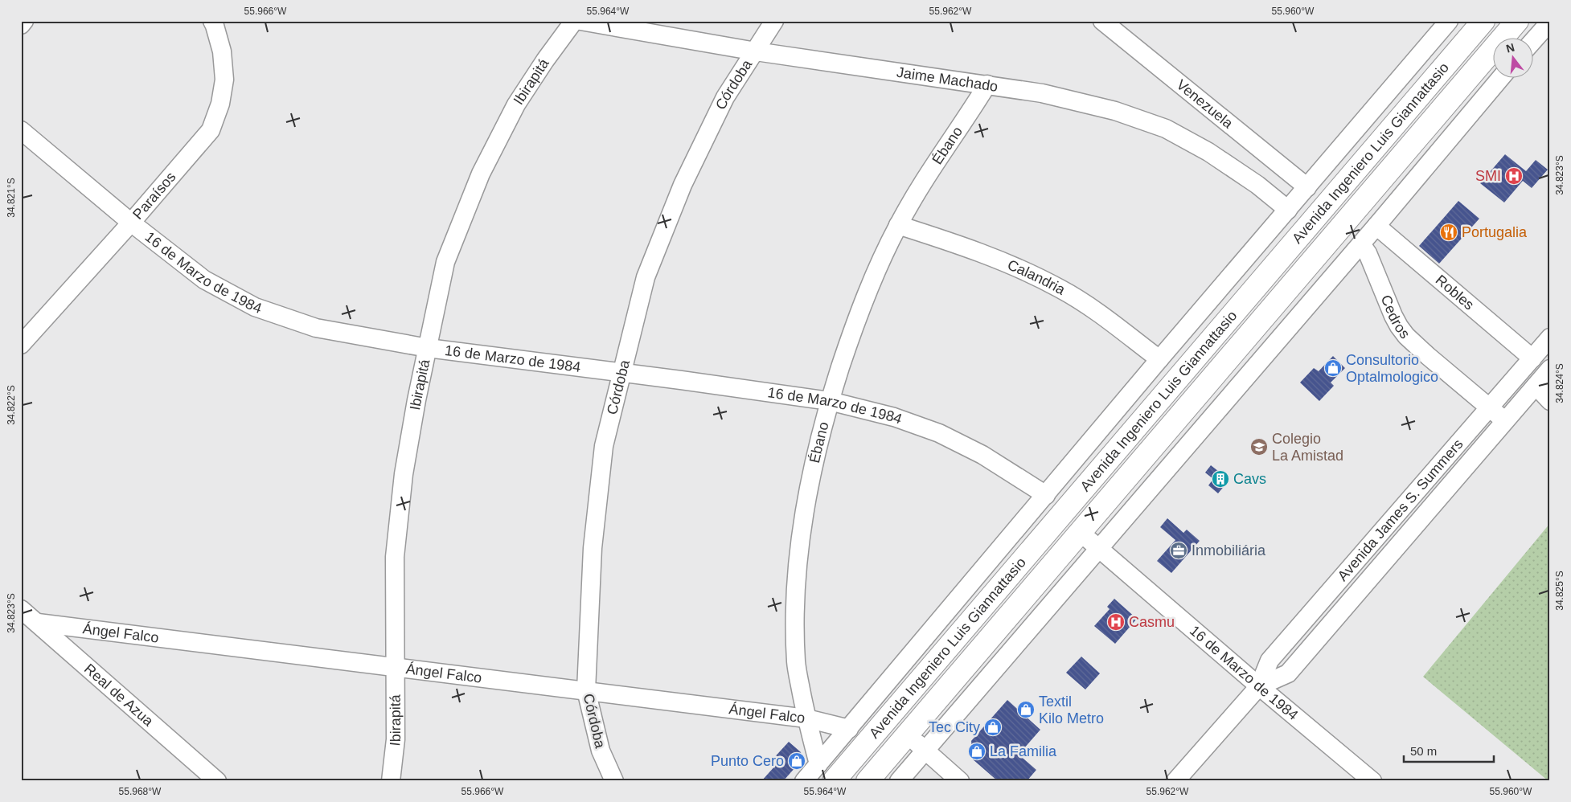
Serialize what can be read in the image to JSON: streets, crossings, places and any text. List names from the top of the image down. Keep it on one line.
{"streets":{"main road":["Avenida Ingeniero Luis Giannattasio"],"street":["Jaime Machado","Ibirapitá","Córdoba","Venezuela","Ébano","Paraísos","16 de Marzo de 1984","Calandria","Robles","Cedros","Avenida James S. Summers","Ángel Falco","Real de Azua"]},"crossings":[["Jaime Machado","Córdoba"],["Jaime Machado","Ébano"],["Jaime Machado","Avenida Ingeniero Luis Giannattasio"],["Ibirapitá","16 de Marzo de 1984"],["Ibirapitá","Ángel Falco"],["Córdoba","16 de Marzo de 1984"],["Córdoba","Ángel Falco"],["Venezuela","Avenida Ingeniero Luis Giannattasio"],["Ébano","Avenida Ingeniero Luis Giannattasio"],["Ébano","16 de Marzo de 1984"],["Ébano","Calandria"],["Ébano","Ángel Falco"],["Avenida Ingeniero Luis Giannattasio","16 de Marzo de 1984"],["Avenida Ingeniero Luis Giannattasio","Calandria"],["Avenida Ingeniero Luis Giannattasio","Ángel Falco"],["Paraísos","16 de Marzo de 1984"],["16 de Marzo de 1984","Avenida James S. Summers"],["Robles","Avenida James S. Summers"],["Cedros","Avenida James S. Summers"],["Ángel Falco","Real de Azua"]],"places":{"hospital":["SMI","Casmu"],"restaurant":["Portugalia"],"shop":["Consultorio Optalmologico","Textil Kilo Metro","Tec City","La Familia","Punto Cero"],"school or university":["Colegio La Amistad"],"building":["Cavs"],"office":["Inmobiliária"]},"scale_bar":"50 m","north":"top","coordinates":["55.966°W","55.964°W","55.962°W","55.960°W","34.823°S","34.821°S","34.824°S","34.822°S","34.825°S","55.968°W"]}
